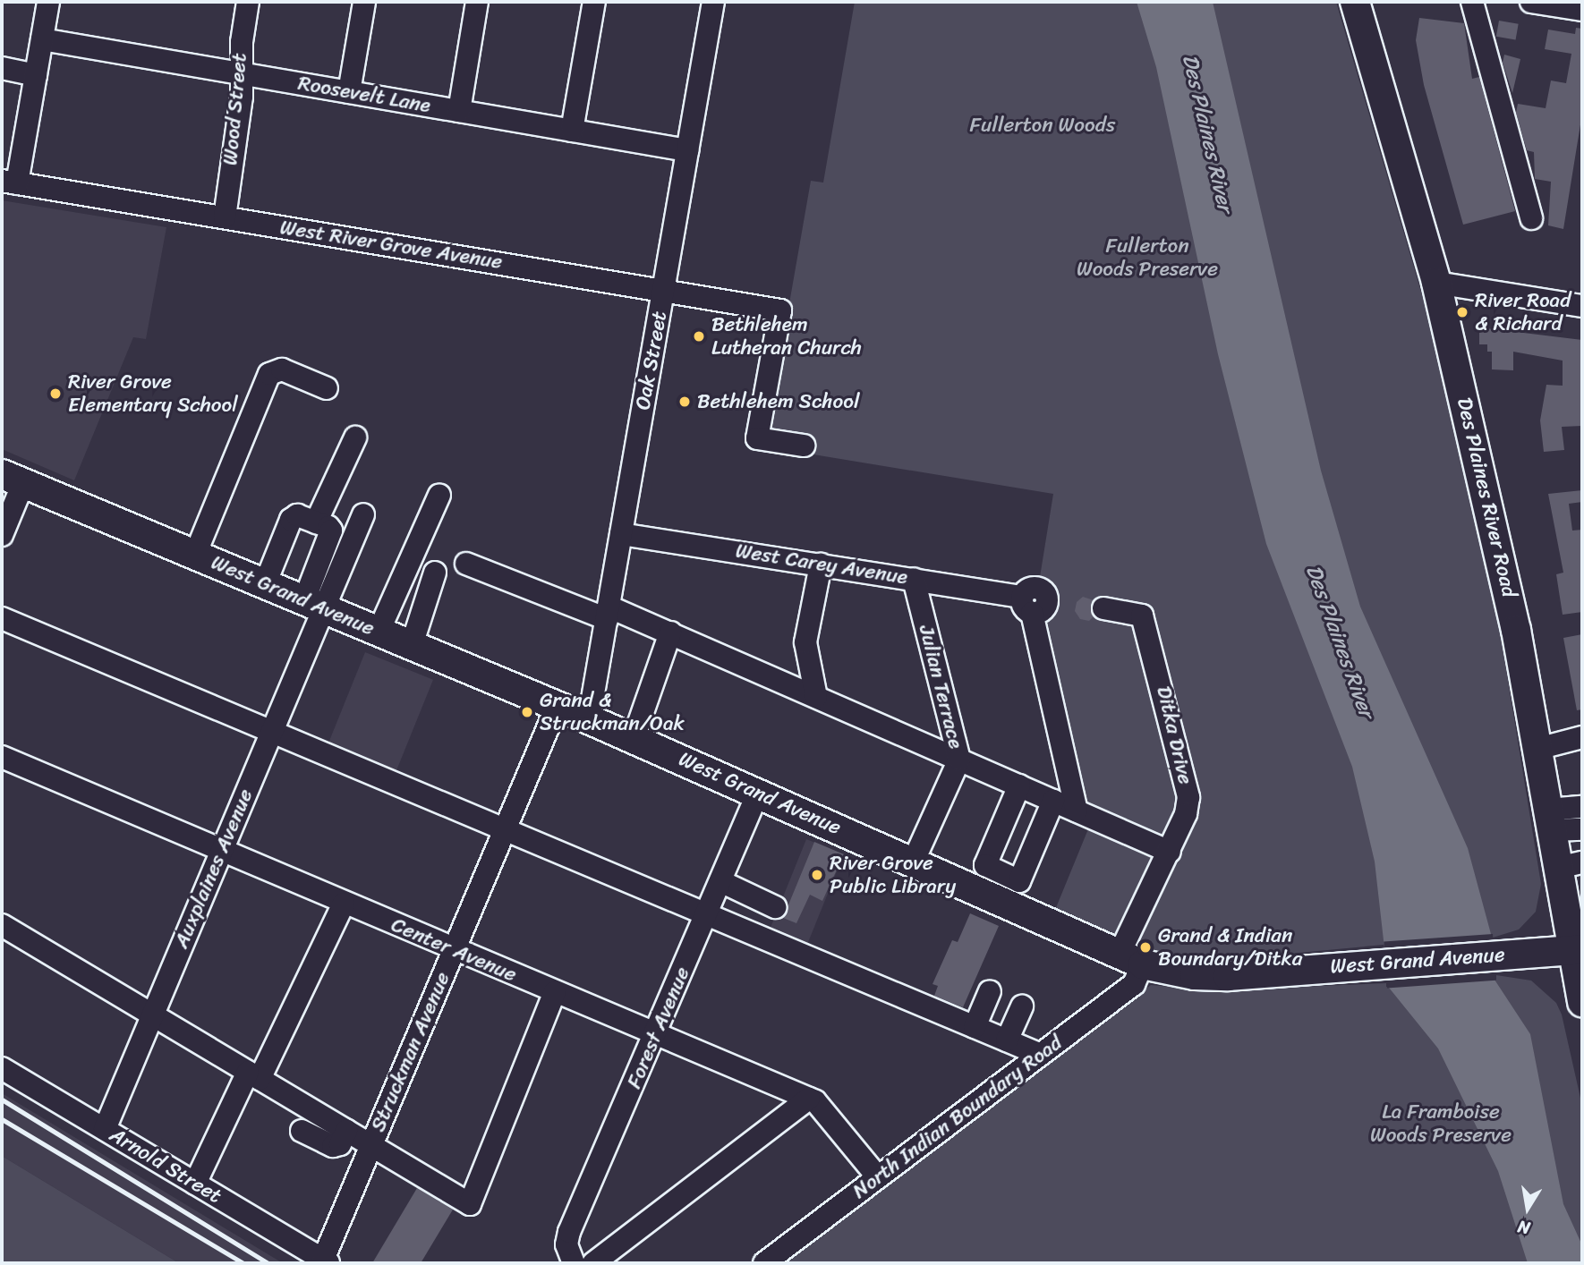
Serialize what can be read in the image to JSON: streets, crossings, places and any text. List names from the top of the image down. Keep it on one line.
{"streets":{"main road":["Des Plaines River Road","West Grand Avenue"],"street":["Roosevelt Lane","Wood Street","West River Grove Avenue","Oak Street","West Carey Avenue","Julian Terrace","Ditka Drive","Auxplaines Avenue","Center Avenue","Forest Avenue","Struckman Avenue","North Indian Boundary Road","Arnold Street"]},"crossings":[["Roosevelt Lane","Wood Street"],["Roosevelt Lane","Oak Street"],["Wood Street","West River Grove Avenue"],["West River Grove Avenue","Oak Street"],["Oak Street","West Carey Avenue"],["Oak Street","West Grand Avenue"],["Des Plaines River Road","West Grand Avenue"],["West Carey Avenue","Julian Terrace"],["West Grand Avenue","Julian Terrace"],["West Grand Avenue","Ditka Drive"],["West Grand Avenue","Auxplaines Avenue"],["West Grand Avenue","Forest Avenue"],["West Grand Avenue","Struckman Avenue"],["West Grand Avenue","North Indian Boundary Road"],["Ditka Drive","North Indian Boundary Road"],["Auxplaines Avenue","Center Avenue"],["Auxplaines Avenue","Arnold Street"],["Center Avenue","Forest Avenue"],["Center Avenue","Struckman Avenue"],["Center Avenue","North Indian Boundary Road"],["Struckman Avenue","Arnold Street"]],"water":["Des Plaines River"],"parks":["Fullerton Woods","Fullerton Woods Preserve","La Framboise Woods Preserve"],"places":["River Road & Richard","Bethlehem Lutheran Church","River Grove Elementary School","Bethlehem School","Grand & Struckman/Oak","River Grove Public Library","Grand & Indian Boundary/Ditka"],"north":"bottom"}
